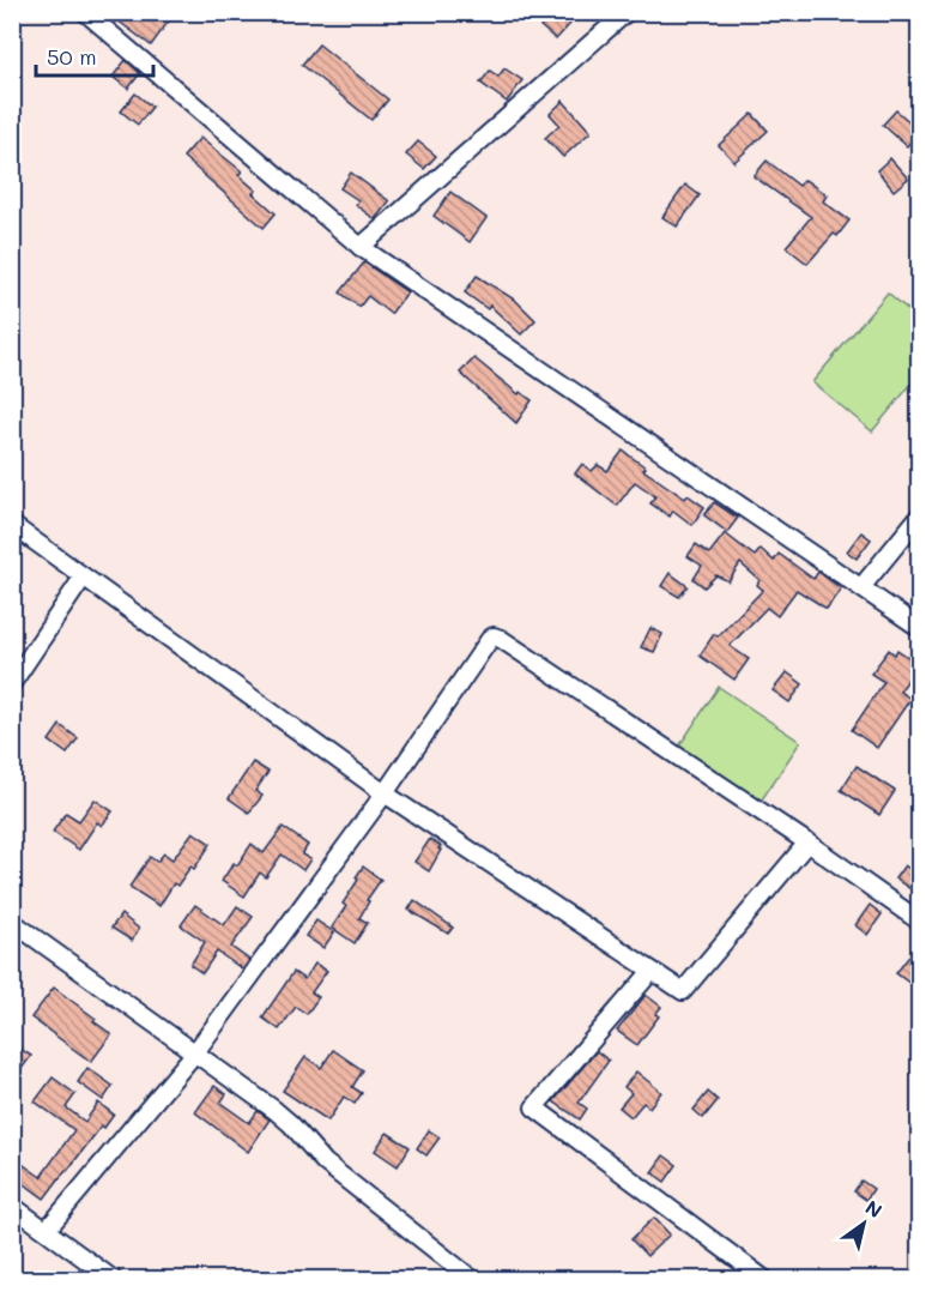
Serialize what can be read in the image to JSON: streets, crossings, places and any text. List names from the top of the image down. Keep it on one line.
{"scale_bar":"50 m","north":"top right"}
